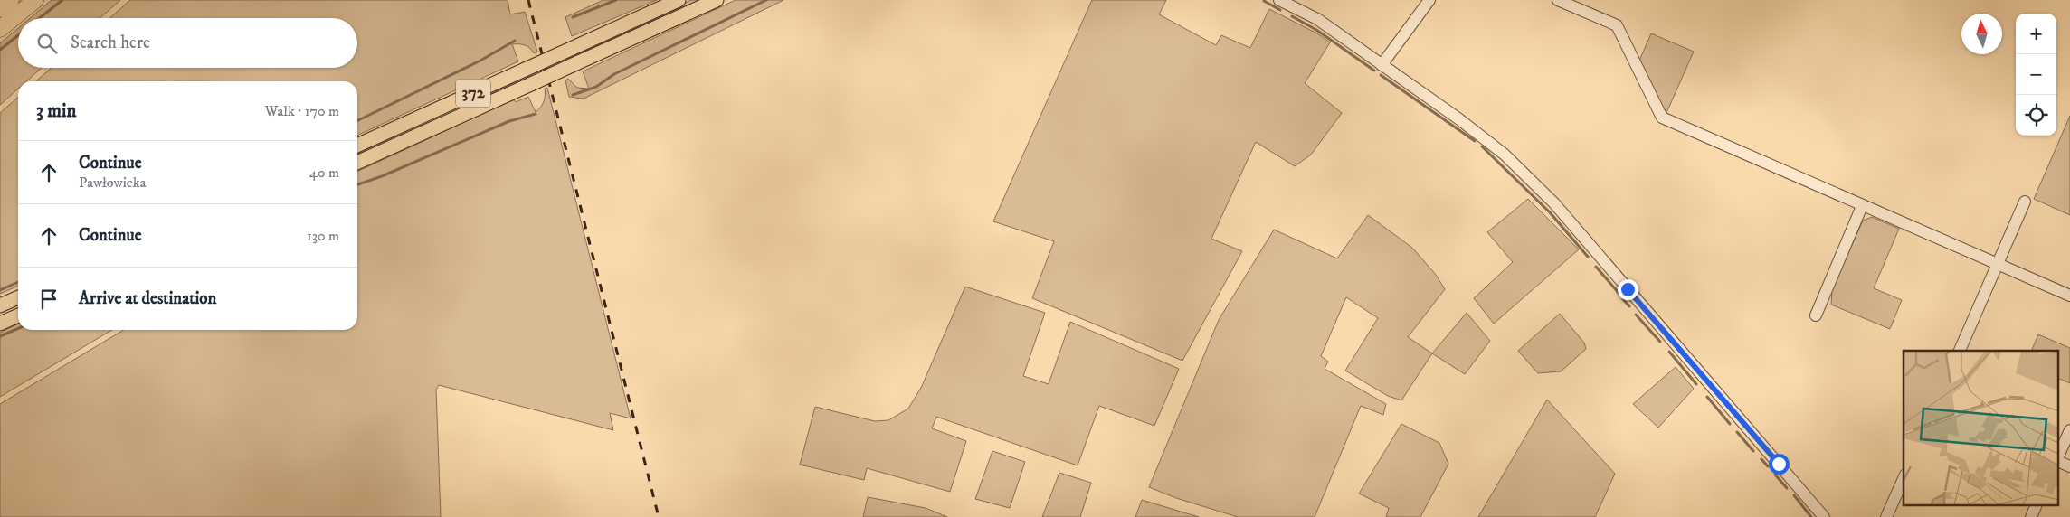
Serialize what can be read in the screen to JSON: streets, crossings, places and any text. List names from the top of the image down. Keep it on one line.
{"streets":{"main road":["372"]},"north":"top","page":{"map_buttons":["+","−"],"search":"Search here","heading":["3 min","Walk · 170 m"],"list":[["Continue","Pawłowicka","40 m"],["Continue","130 m"],"Arrive at destination"]}}
